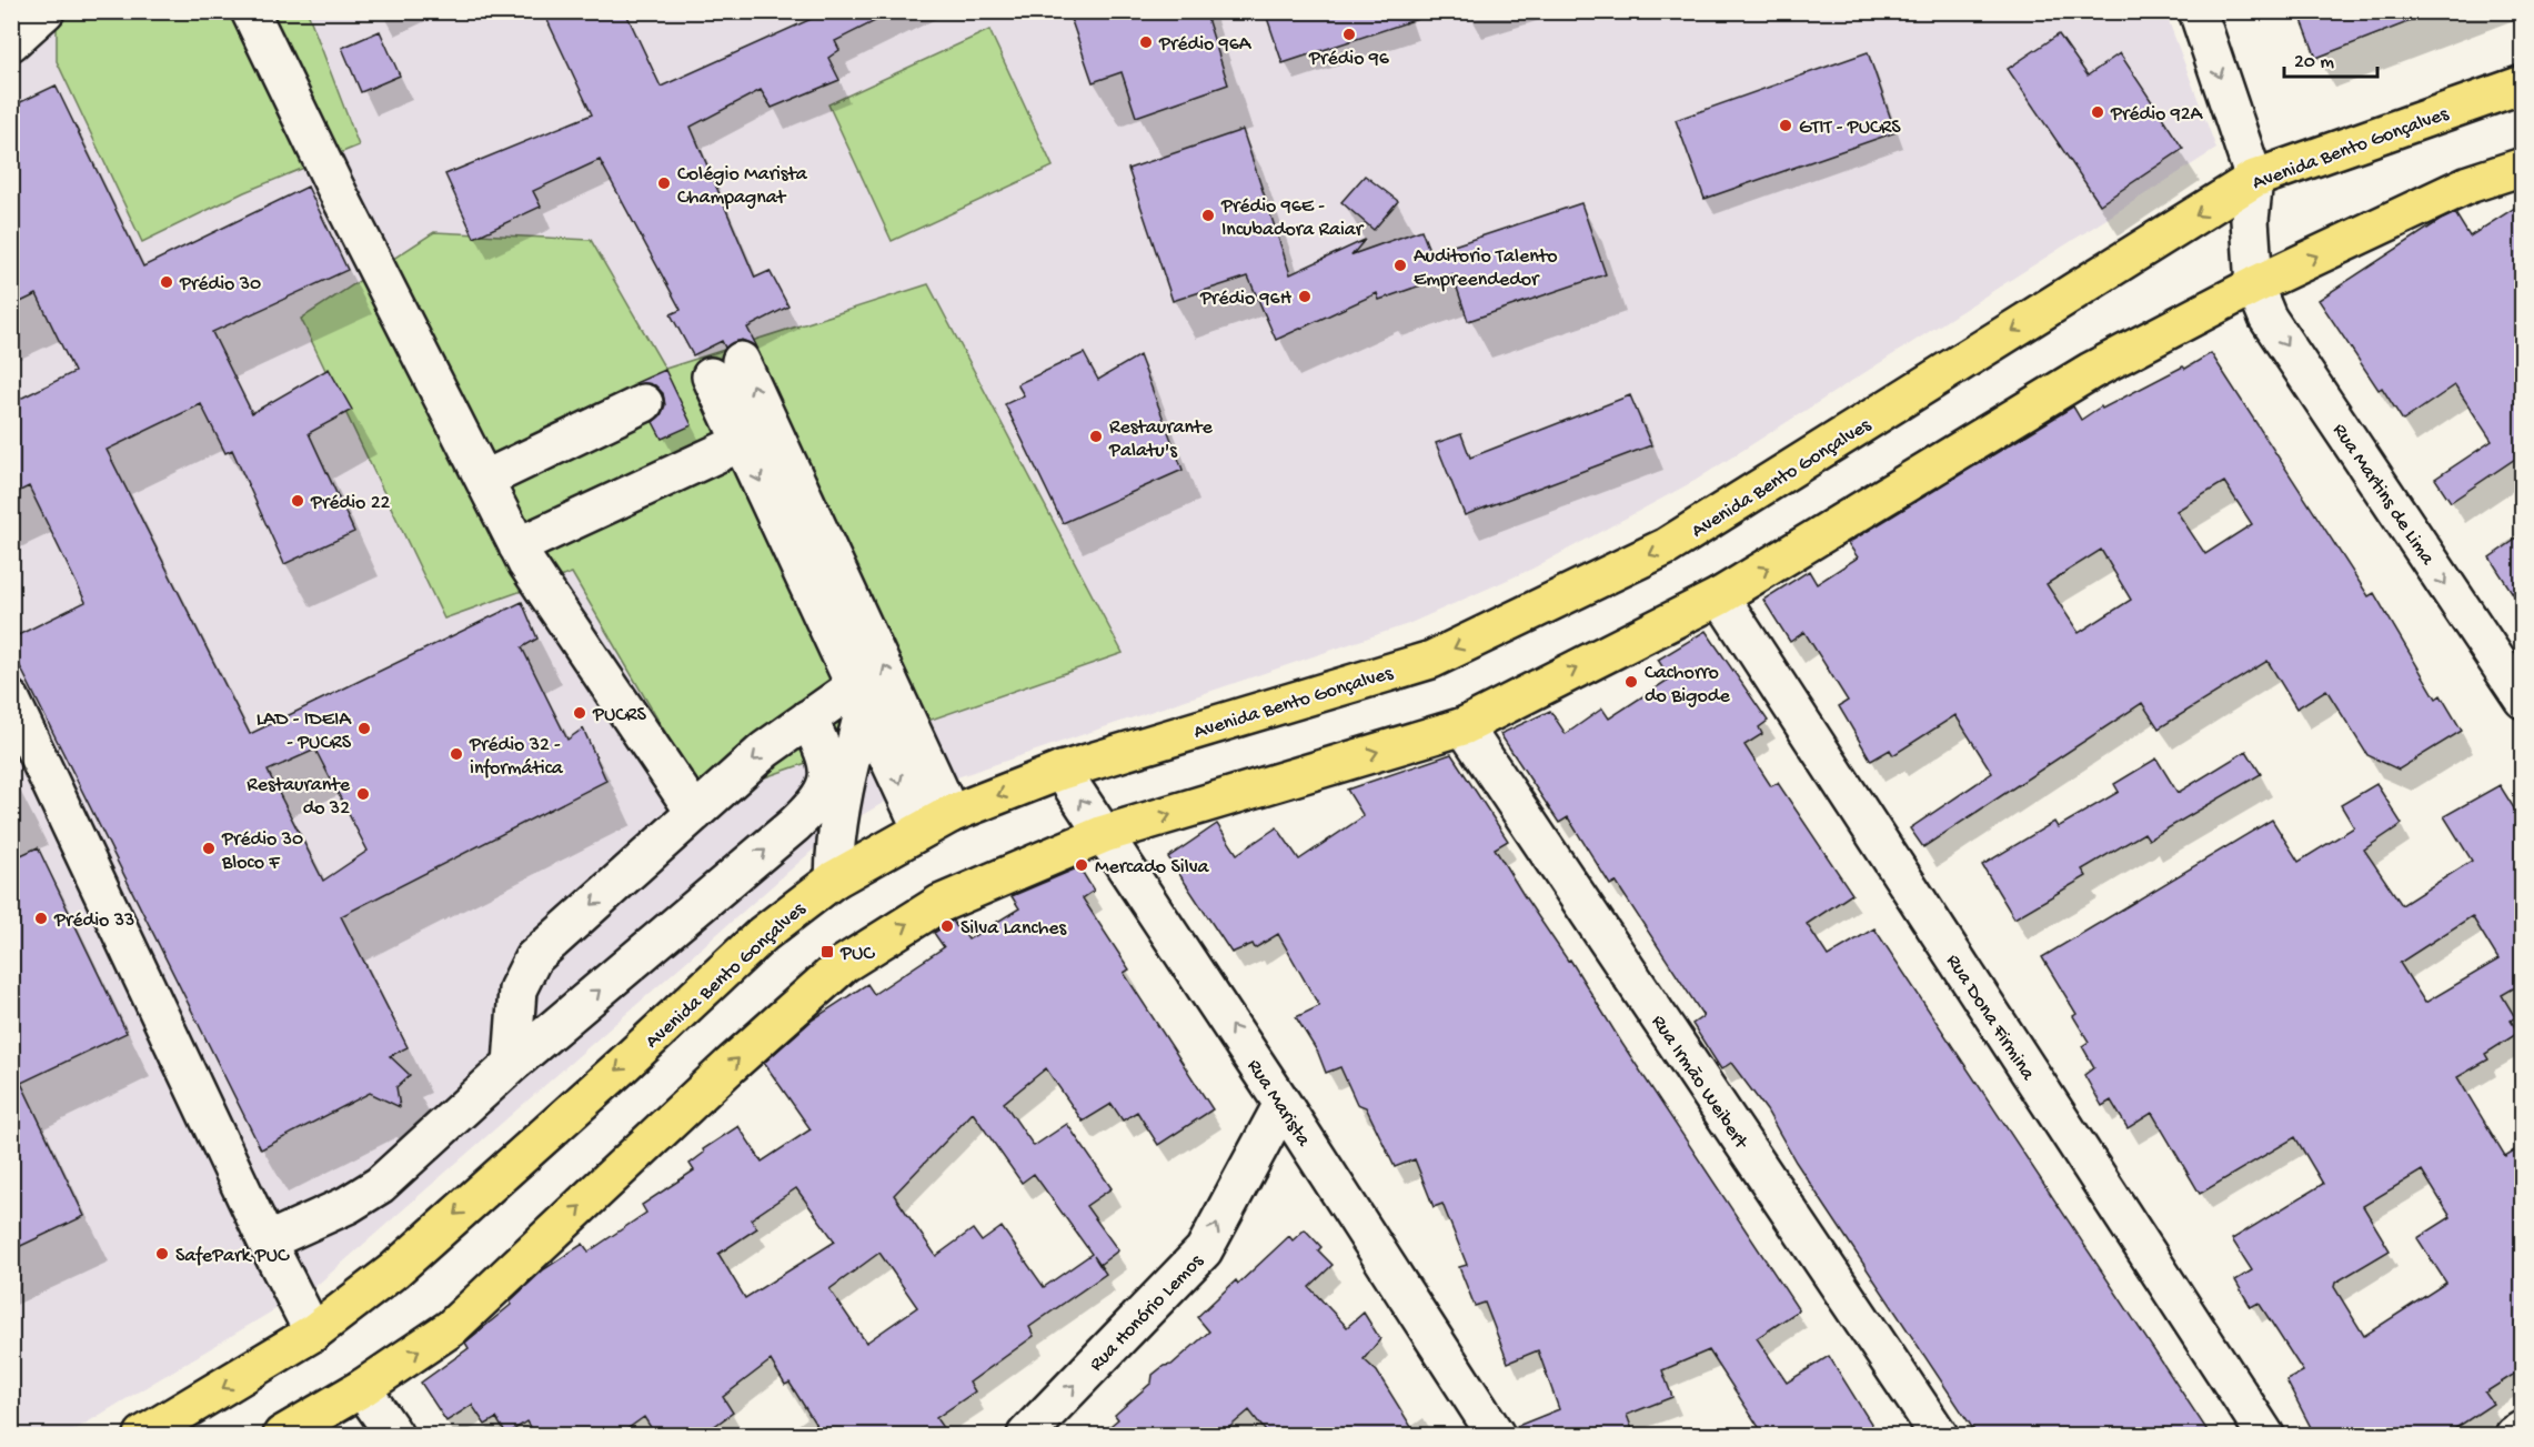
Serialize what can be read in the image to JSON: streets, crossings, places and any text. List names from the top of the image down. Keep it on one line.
{"streets":{"main road":["Avenida Bento Gonçalves"],"street":["Rua Martins de Lima","Rua Dona Firmina","Rua Irmão Weibert","Rua Marista","Rua Honório Lemos"]},"crossings":[["Avenida Bento Gonçalves","Rua Martins de Lima"],["Avenida Bento Gonçalves","Rua Marista"],["Rua Marista","Rua Honório Lemos"]],"one_way":["Rua Martins de Lima","Rua Marista","Rua Honório Lemos"],"places":{"other":["Prédio 96","Prédio 96A","Prédio 92A","GTIT - PUCRS","Colégio Marista Champagnat","Prédio 96E - Incubadora Raiar","Auditorio Talento Empreendedor","Prédio 30","Prédio 96H","Restaurante Palatu's","Prédio 22","Cachorro do Bigode","PUCRS","LAD - IDEIA - PUCRS","Prédio 32 - informática","Restaurante do 32","Prédio 30 Bloco F","Mercado Silva","Prédio 33","Silva Lanches","SafePark PUC"],"transit":["PUC"]},"scale_bar":"20 m"}
